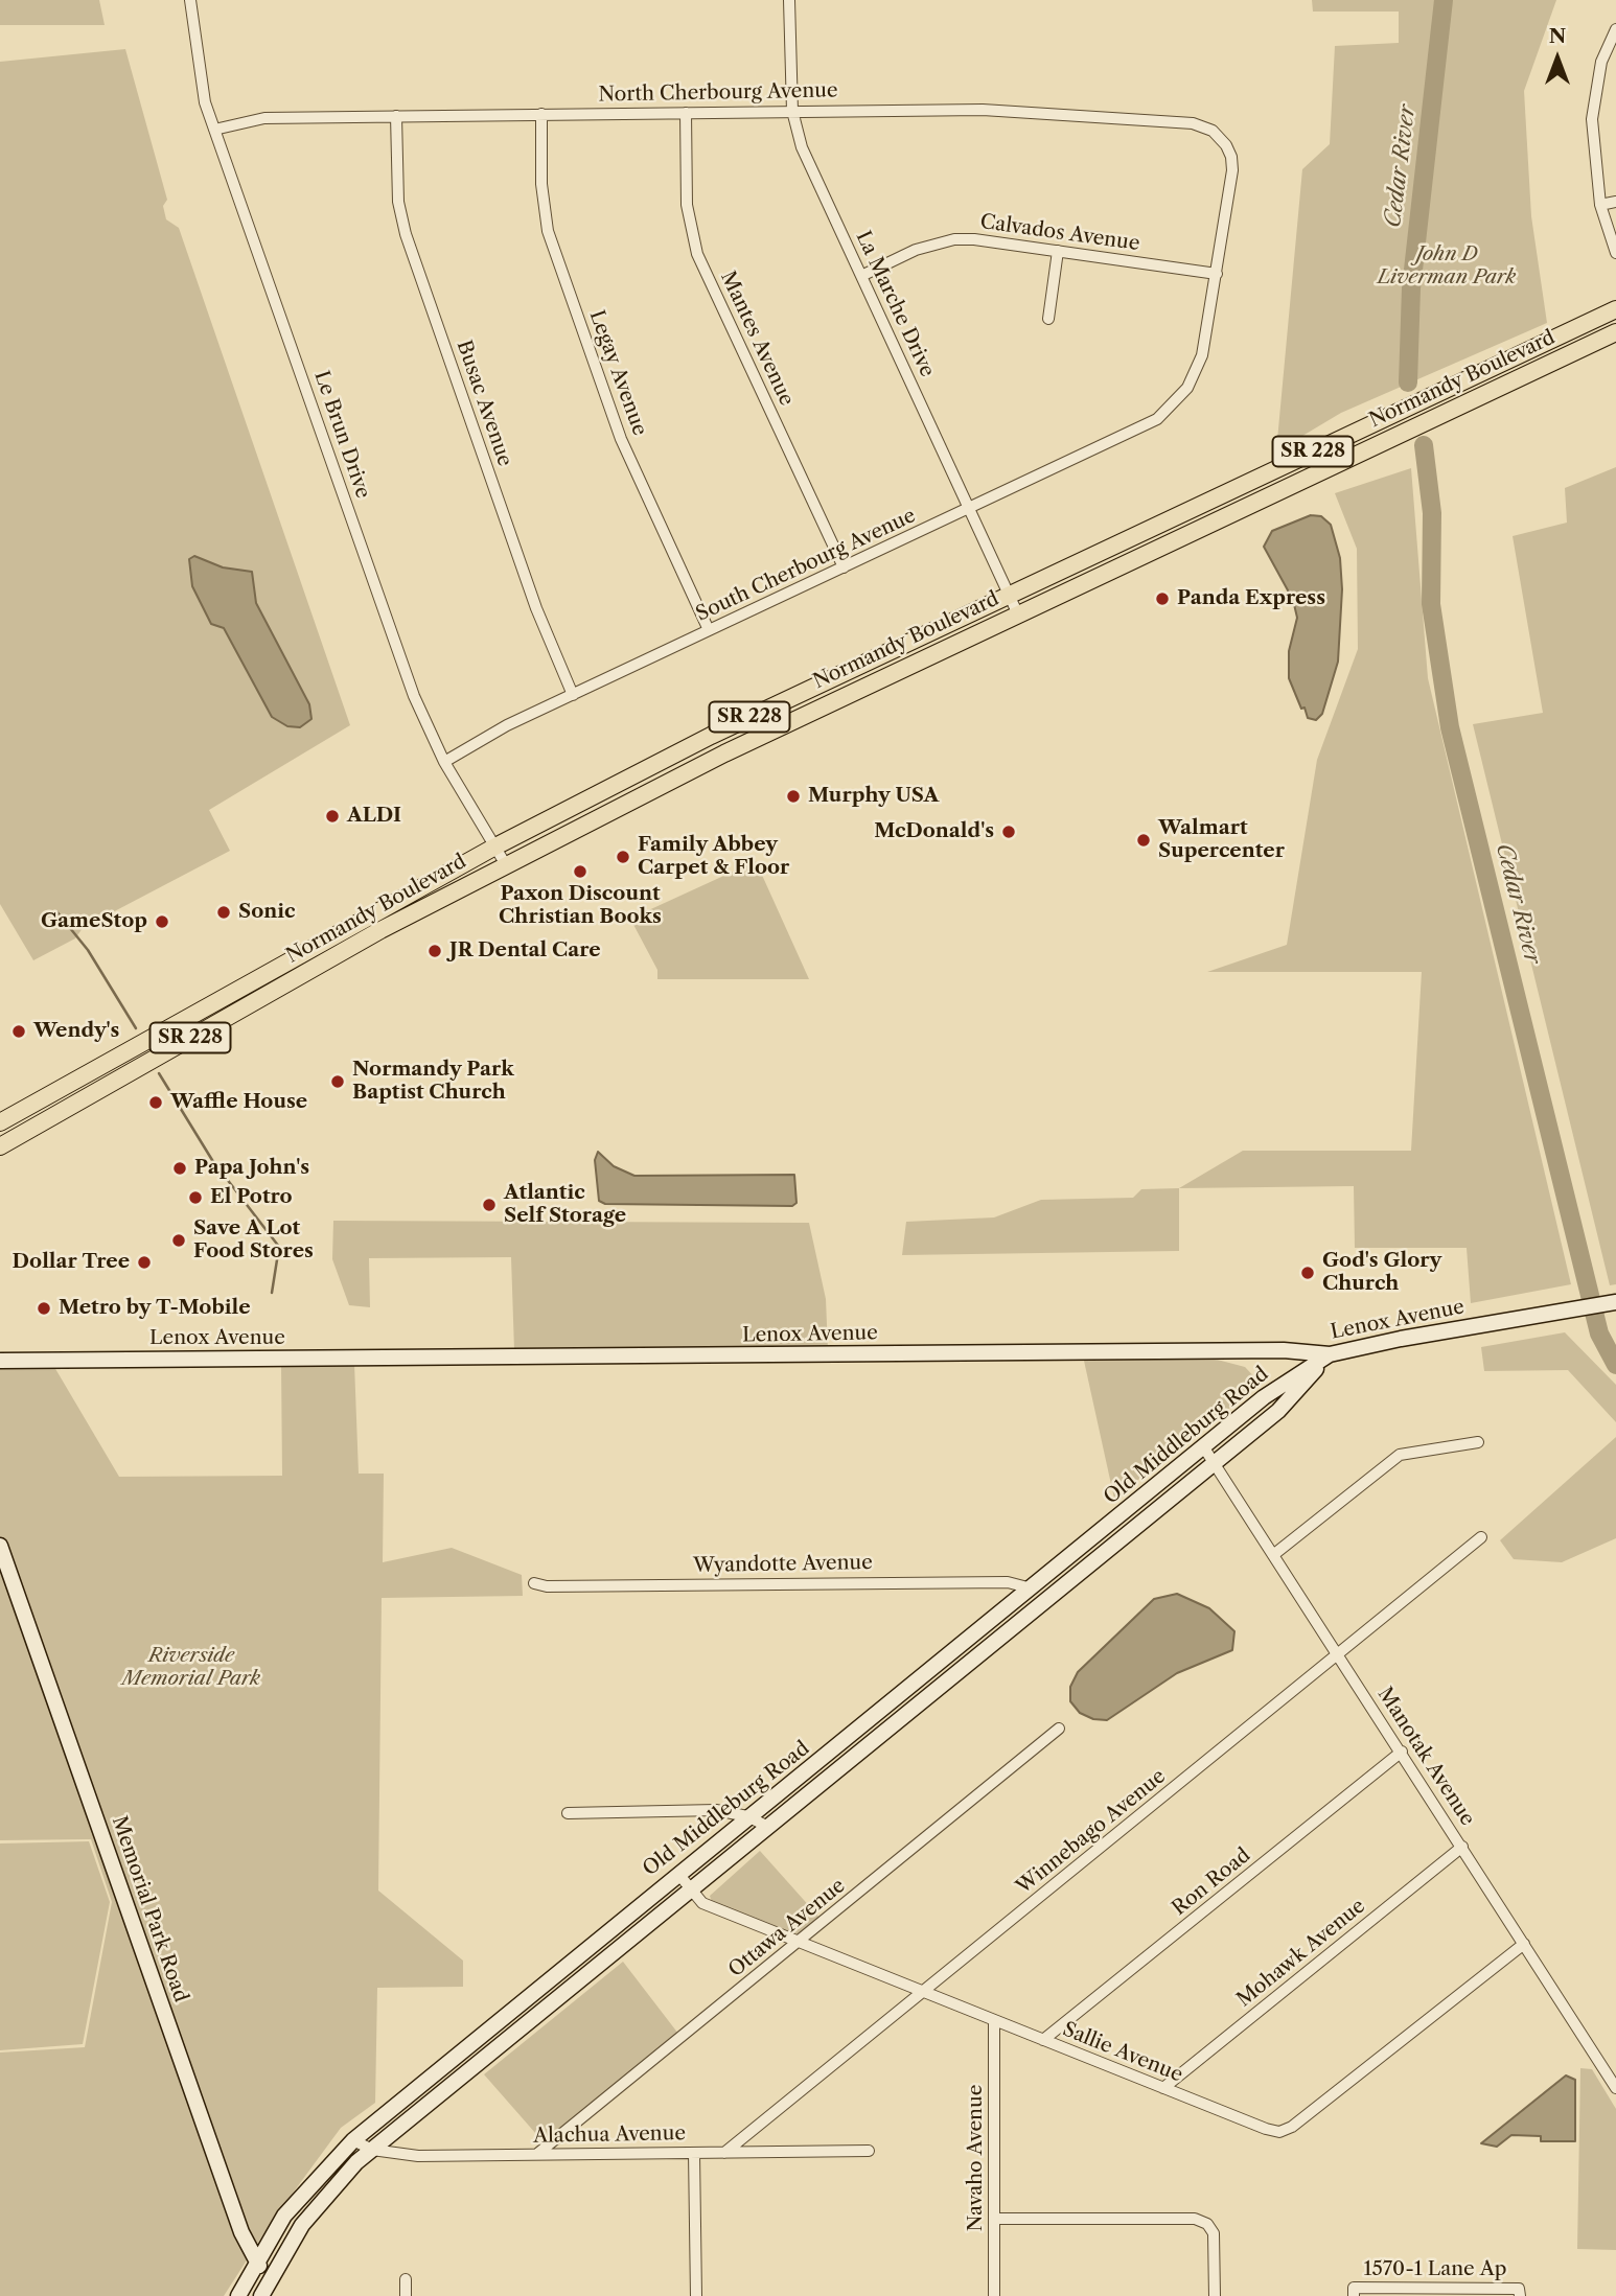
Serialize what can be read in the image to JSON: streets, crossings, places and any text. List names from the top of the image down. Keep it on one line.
{"streets":{"main road":["Normandy Boulevard","SR 228","Lenox Avenue","Old Middleburg Road","Memorial Park Road"],"street":["North Cherbourg Avenue","Calvados Avenue","La Marche Drive","Mantes Avenue","Legay Avenue","Busac Avenue","Le Brun Drive","South Cherbourg Avenue","Wyandotte Avenue","Manotak Avenue","Winnebago Avenue","Ron Road","Ottawa Avenue","Mohawk Avenue","Sallie Avenue","Alachua Avenue","Navaho Avenue","1570-1 Lane Ap"]},"crossings":[["North Cherbourg Avenue","Calvados Avenue"],["North Cherbourg Avenue","La Marche Drive"],["North Cherbourg Avenue","Mantes Avenue"],["North Cherbourg Avenue","Legay Avenue"],["North Cherbourg Avenue","Busac Avenue"],["North Cherbourg Avenue","Le Brun Drive"],["North Cherbourg Avenue","South Cherbourg Avenue"],["Calvados Avenue","La Marche Drive"],["Calvados Avenue","South Cherbourg Avenue"],["La Marche Drive","Normandy Boulevard"],["La Marche Drive","South Cherbourg Avenue"],["Mantes Avenue","South Cherbourg Avenue"],["Legay Avenue","South Cherbourg Avenue"],["Normandy Boulevard","Le Brun Drive"],["Busac Avenue","South Cherbourg Avenue"],["Le Brun Drive","South Cherbourg Avenue"],["Lenox Avenue","Old Middleburg Road"],["Old Middleburg Road","Wyandotte Avenue"],["Old Middleburg Road","Manotak Avenue"],["Old Middleburg Road","Memorial Park Road"],["Old Middleburg Road","Sallie Avenue"],["Old Middleburg Road","Alachua Avenue"],["Manotak Avenue","Winnebago Avenue"],["Manotak Avenue","Ron Road"],["Manotak Avenue","Mohawk Avenue"],["Manotak Avenue","Sallie Avenue"],["Winnebago Avenue","Sallie Avenue"],["Winnebago Avenue","Alachua Avenue"],["Ron Road","Sallie Avenue"],["Ottawa Avenue","Sallie Avenue"],["Ottawa Avenue","Alachua Avenue"],["Mohawk Avenue","Sallie Avenue"],["Sallie Avenue","Navaho Avenue"]],"water":["Cedar River"],"parks":["John D Liverman Park","Riverside Memorial Park"],"places":["Panda Express","Murphy USA","ALDI","McDonald's","Walmart Supercenter","Family Abbey Carpet & Floor","Paxon Discount Christian Books","Sonic","GameStop","JR Dental Care","Wendy's","Normandy Park Baptist Church","Waffle House","Papa John's","El Potro","Atlantic Self Storage","Save A Lot Food Stores","Dollar Tree","God's Glory Church","Metro by T-Mobile"],"north":"top"}
